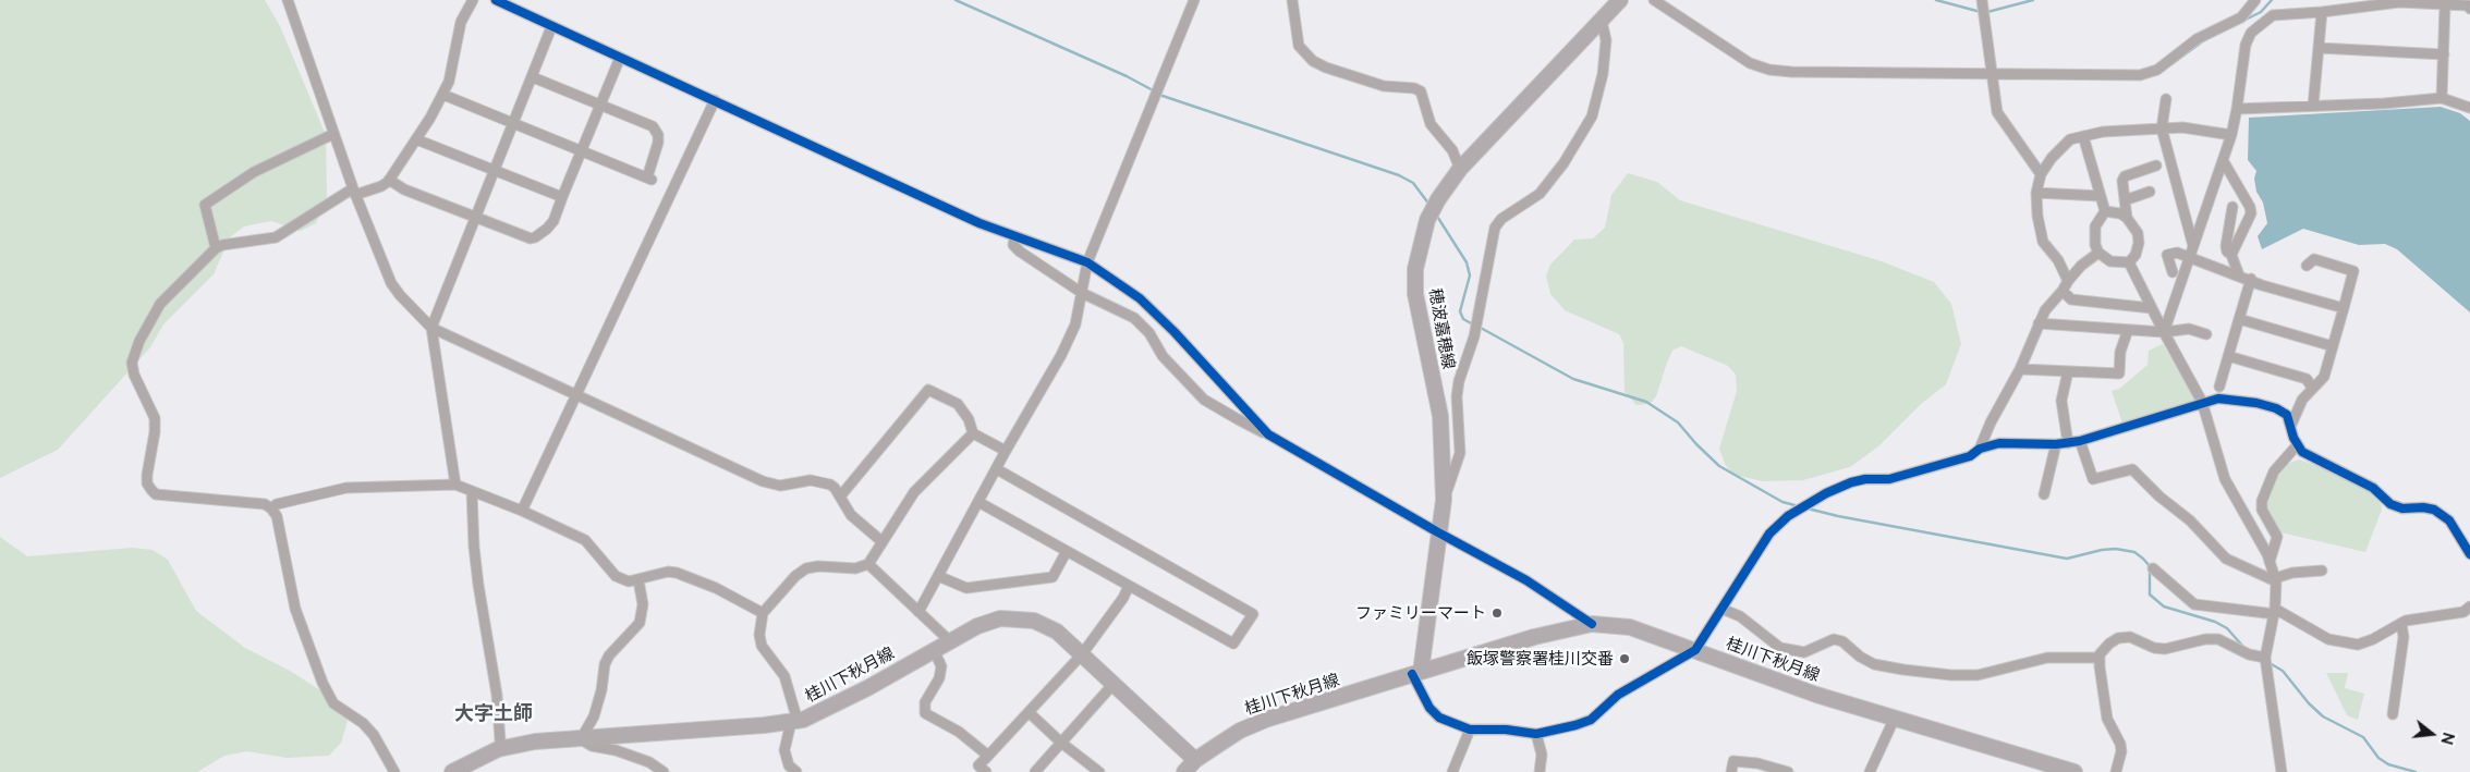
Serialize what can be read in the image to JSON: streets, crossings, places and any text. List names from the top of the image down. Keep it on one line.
{"streets":{"main road":["穂波嘉穂線","桂川下秋月線"]},"crossings":[["穂波嘉穂線","桂川下秋月線"]],"districts":["大字土師"],"places":["ファミリーマート","飯塚警察署桂川交番"],"north":"right"}
